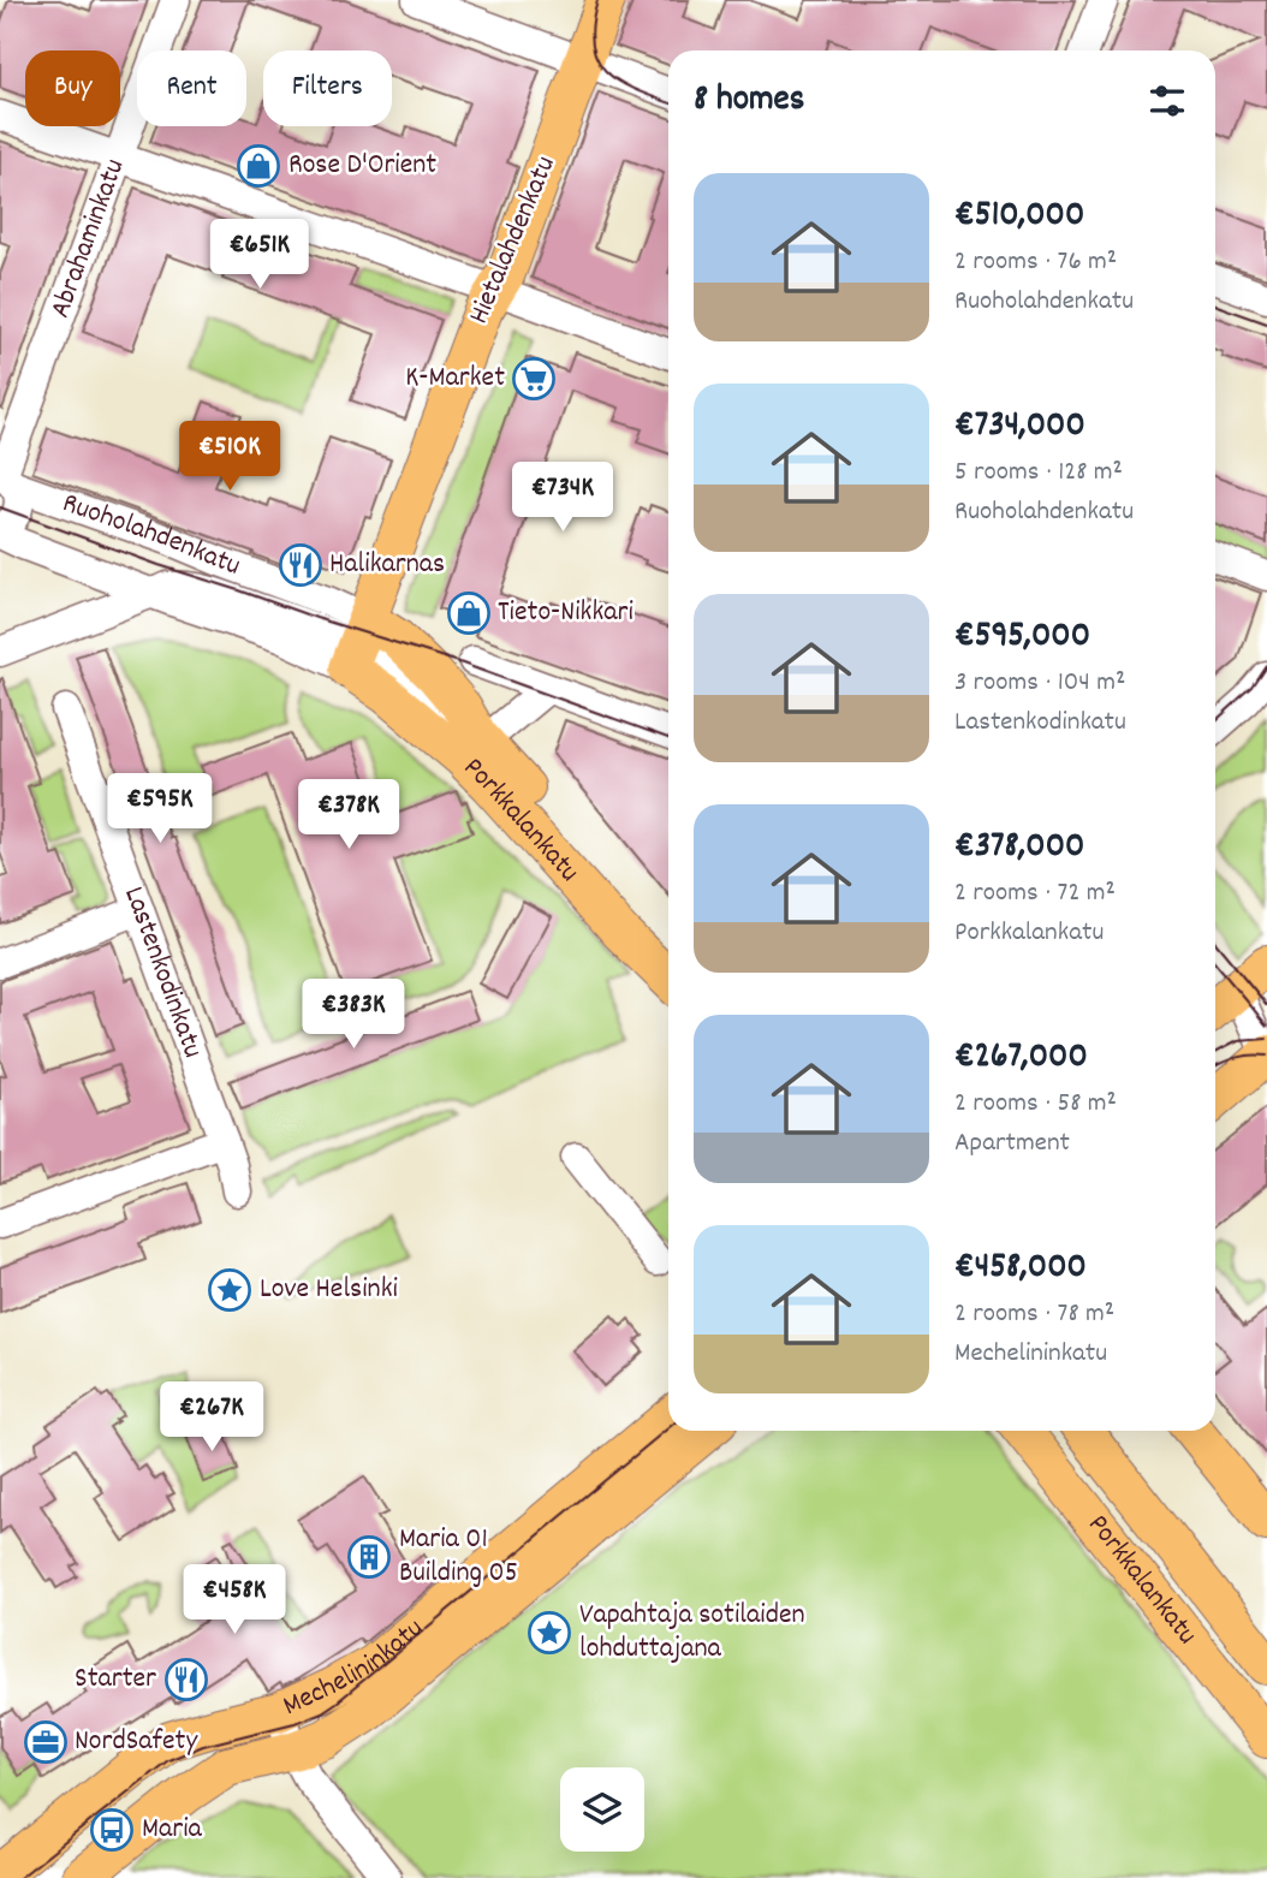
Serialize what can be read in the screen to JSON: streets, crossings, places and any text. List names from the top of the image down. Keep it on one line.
{"streets":{"main road":["Hietalahdenkatu","Ruoholahdenkatu","Porkkalankatu","Mechelininkatu"],"street":["Abrahaminkatu","Lastenkodinkatu"]},"crossings":[["Abrahaminkatu","Ruoholahdenkatu"],["Hietalahdenkatu","Ruoholahdenkatu"],["Hietalahdenkatu","Porkkalankatu"],["Ruoholahdenkatu","Porkkalankatu"]],"places":{"shop":["Rose D'Orient","Tieto-Nikkari"],"supermarket":["K-Market"],"restaurant":["Halikarnas","Starter"],"place":["Love Helsinki","Vapahtaja sotilaiden lohduttajana"],"building":["Maria 01 Building 05"],"office":["NordSafety"],"bus stop":["Maria"]},"page":{"chip":["Buy","Rent","Filters"],"heading":"8 homes","list":[{"name":"€510,000","note":"2 rooms · 76 m² · Ruoholahdenkatu"},{"name":"€734,000","note":"5 rooms · 128 m² · Ruoholahdenkatu"},{"name":"€595,000","note":"3 rooms · 104 m² · Lastenkodinkatu"},{"name":"€378,000","note":"2 rooms · 72 m² · Porkkalankatu"},{"name":"€267,000","note":"2 rooms · 58 m² · Apartment"},{"name":"€458,000","note":"2 rooms · 78 m² · Mechelininkatu"}],"price":["€651K","€510K","€734K","€595K","€378K","€383K","€267K","€458K"]}}
